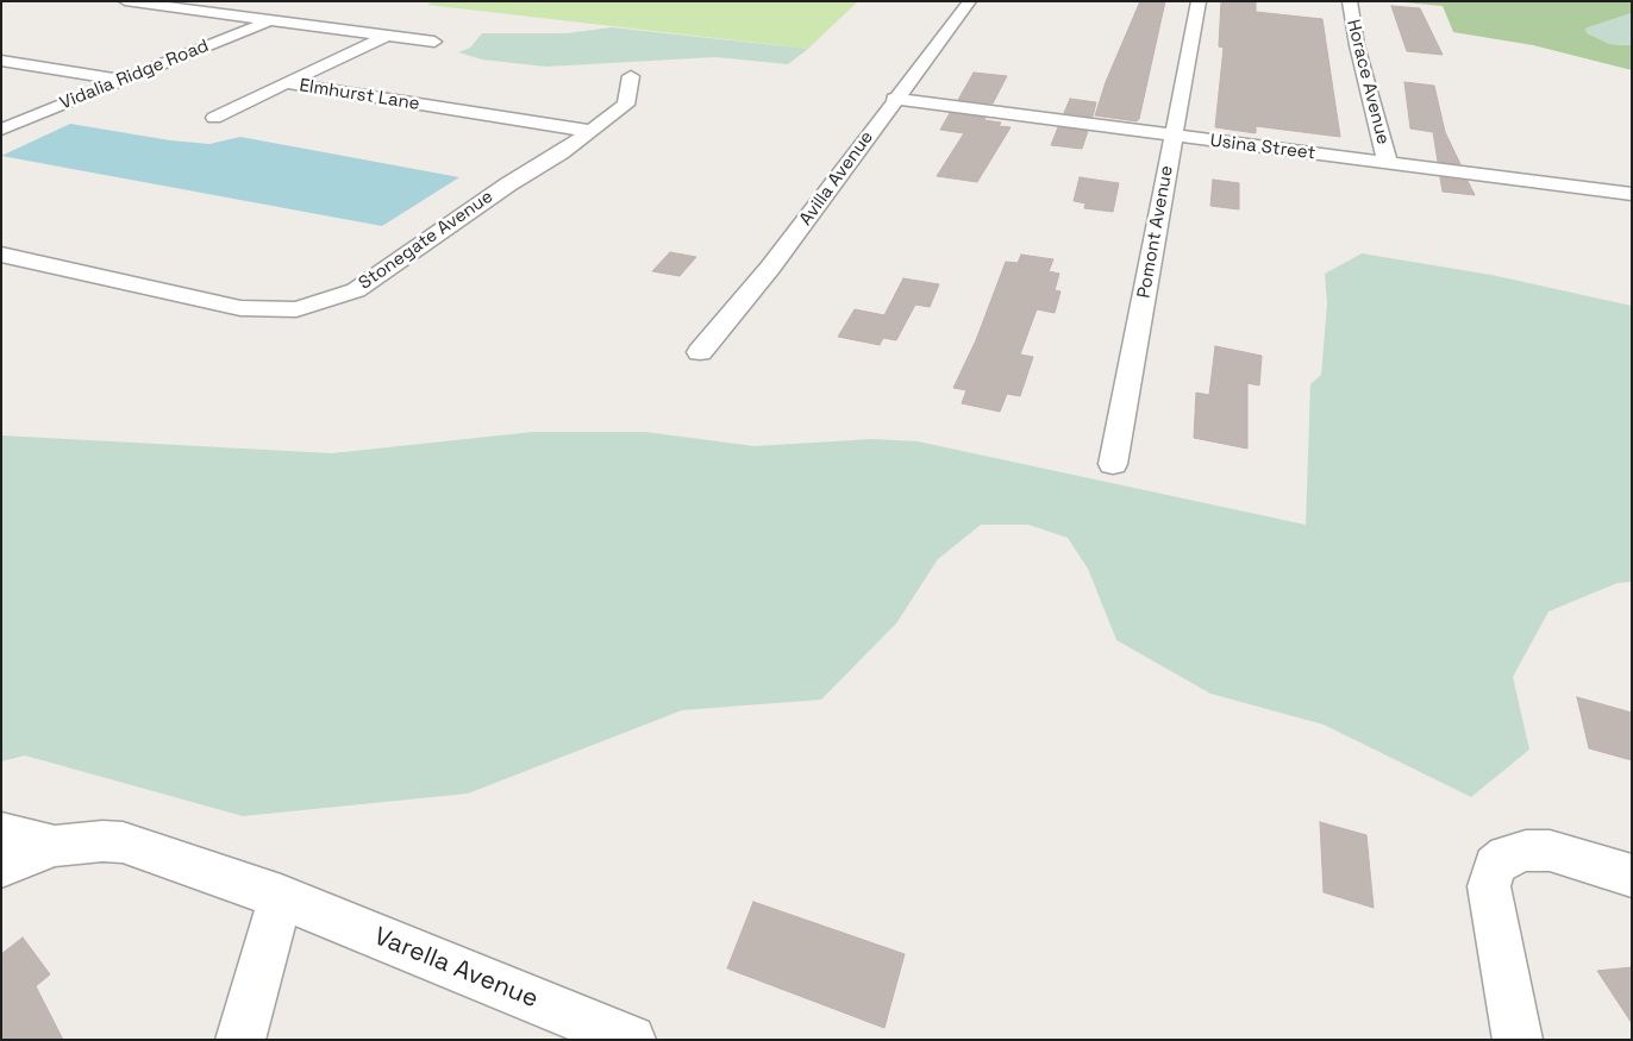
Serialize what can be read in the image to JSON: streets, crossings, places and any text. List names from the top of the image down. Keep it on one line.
{"streets":{"street":["Vidalia Ridge Road","Horace Avenue","Elmhurst Lane","Usina Street","Avilla Avenue","Pomont Avenue","Stonegate Avenue","Varella Avenue"]},"crossings":[["Horace Avenue","Usina Street"],["Elmhurst Lane","Stonegate Avenue"],["Usina Street","Avilla Avenue"],["Usina Street","Pomont Avenue"]]}
